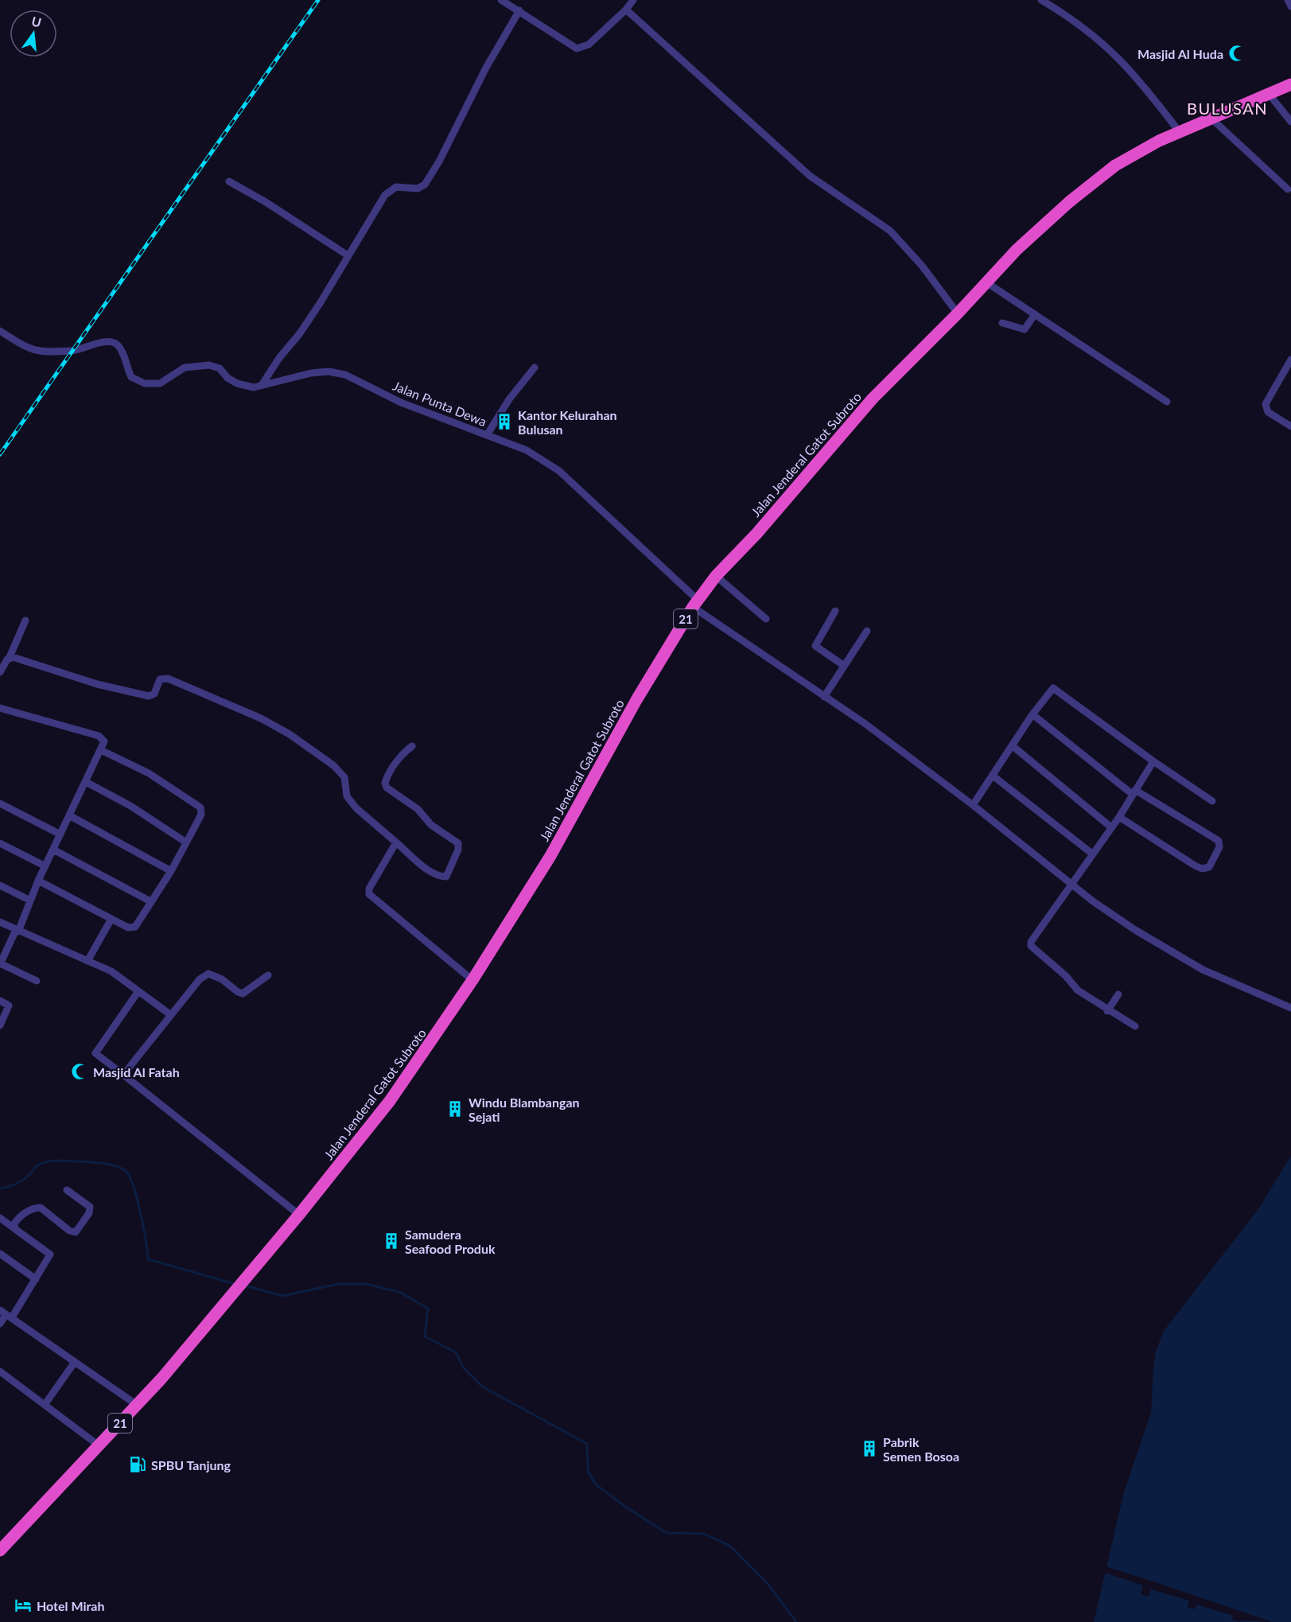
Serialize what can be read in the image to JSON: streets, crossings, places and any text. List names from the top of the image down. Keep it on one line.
{"streets":{"highway":["Jalan Jenderal Gatot Subroto","21"],"street":["Jalan Punta Dewa"]},"crossings":[["Jalan Punta Dewa","Jalan Jenderal Gatot Subroto"],["Jalan Jenderal Gatot Subroto","21"]],"districts":["BULUSAN"],"places":{"mosque":["Masjid Al Huda","Masjid Al Fatah"],"building":["Kantor Kelurahan Bulusan","Windu Blambangan Sejati","Samudera Seafood Produk","Pabrik Semen Bosoa"],"fuel station":["SPBU Tanjung"],"hotel":["Hotel Mirah"]},"north":"top"}
